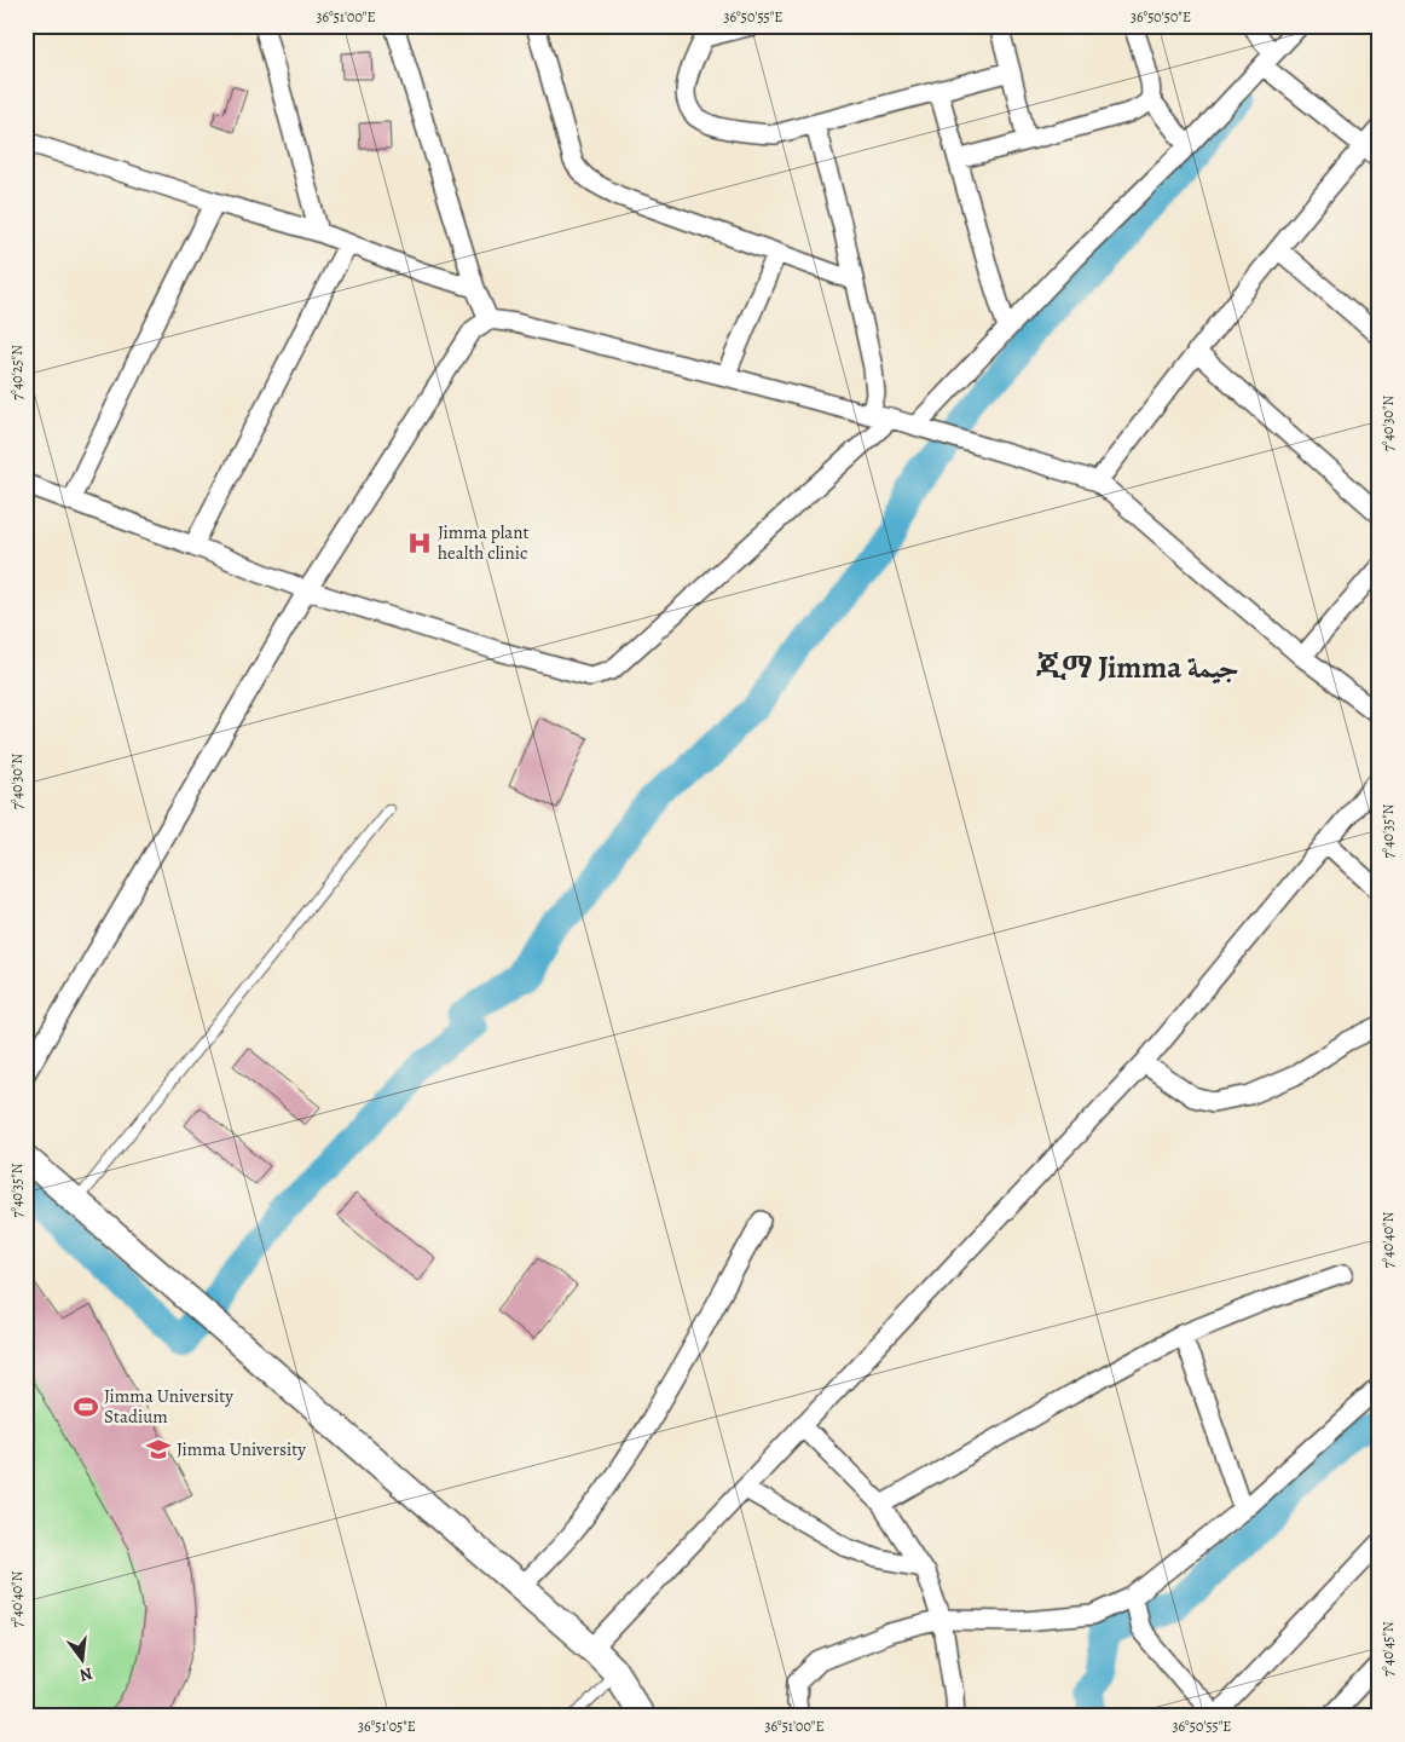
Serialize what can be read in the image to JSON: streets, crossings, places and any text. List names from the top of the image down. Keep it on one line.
{"districts":["ጂማ Jimma جيمة"],"places":{"hospital":["Jimma plant health clinic"],"sports":["Jimma University Stadium"],"school or university":["Jimma University"]},"north":"bottom","coordinates":["36°51'00\"E","36°50'55\"E","36°50'50\"E","7°40'25\"N","7°40'30\"N","7°40'35\"N","7°40'40\"N","7°40'45\"N","36°51'05\"E"]}
